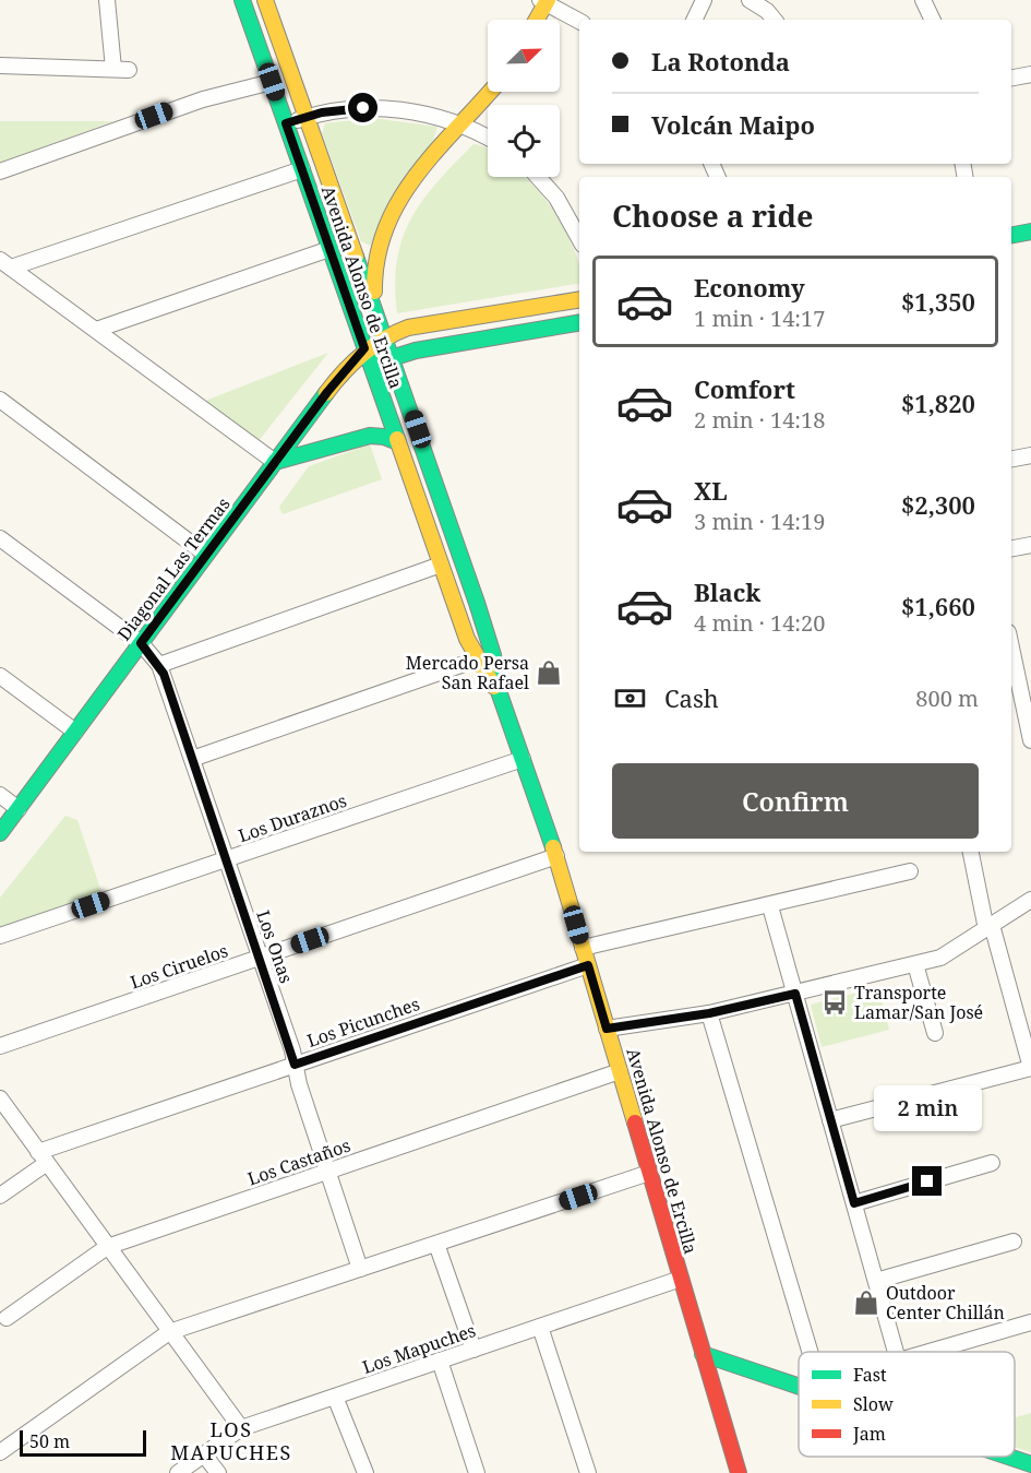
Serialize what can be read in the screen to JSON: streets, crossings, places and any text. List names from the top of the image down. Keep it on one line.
{"streets":{"main road":["Avenida Alonso de Ercilla","Diagonal Las Termas"],"street":["Los Duraznos","Los Onas","Los Ciruelos","Los Picunches","Los Castaños","Los Mapuches"]},"crossings":[["Avenida Alonso de Ercilla","Diagonal Las Termas"],["Avenida Alonso de Ercilla","Los Duraznos"],["Avenida Alonso de Ercilla","Los Ciruelos"],["Avenida Alonso de Ercilla","Los Picunches"],["Avenida Alonso de Ercilla","Los Castaños"],["Avenida Alonso de Ercilla","Los Mapuches"],["Diagonal Las Termas","Los Onas"],["Los Duraznos","Los Onas"],["Los Onas","Los Ciruelos"],["Los Onas","Los Picunches"],["Los Onas","Los Castaños"]],"districts":["LOS MAPUCHES"],"places":{"shop":["Mercado Persa San Rafael","Outdoor Center Chillán"],"bus stop":["Transporte Lamar/San José"]},"legend":["Fast","Slow","Jam"],"scale_bar":"50 m","north":"top right","page":{"banner":["La Rotonda","Volcán Maipo"],"heading":"Choose a ride","list":[{"name":"Economy","note":"1 min · 14:17","value":"$1,350"},{"name":"Comfort","note":"2 min · 14:18","value":"$1,820"},{"name":"XL","note":"3 min · 14:19","value":"$2,300"},{"name":"Black","note":"4 min · 14:20","value":"$1,660"}],"pay":["Cash","800 m"],"buttons":"Confirm","bubble":"2 min","scale":"50 m"}}
